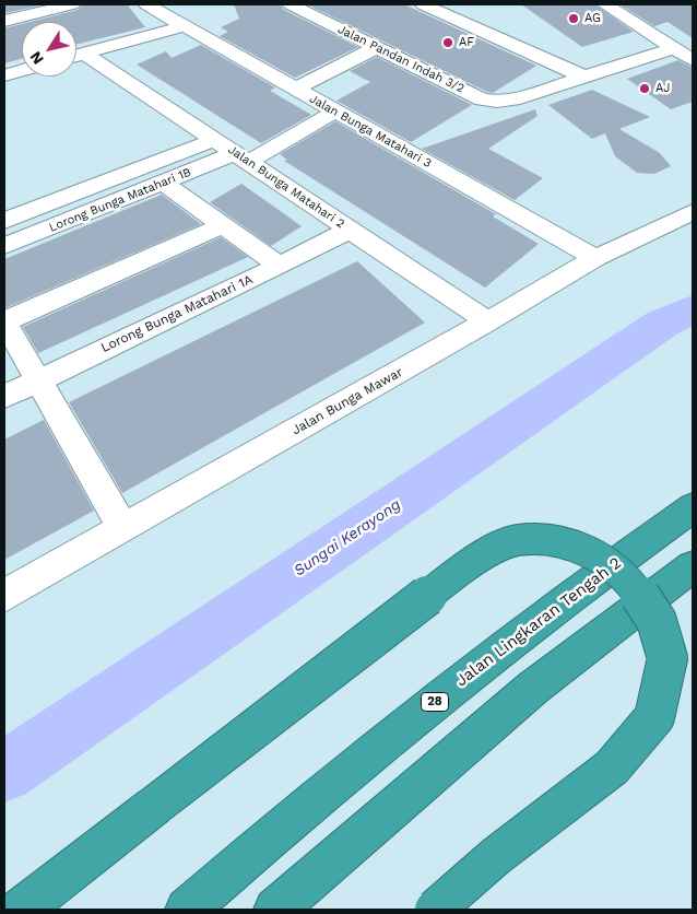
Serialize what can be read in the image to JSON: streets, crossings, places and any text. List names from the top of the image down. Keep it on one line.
{"streets":{"highway":["Jalan Lingkaran Tengah 2","28"],"street":["Jalan Pandan Indah 3/2","Jalan Bunga Matahari 3","Jalan Bunga Matahari 2","Lorong Bunga Matahari 1B","Lorong Bunga Matahari 1A","Jalan Bunga Mawar"]},"crossings":[["Jalan Bunga Matahari 3","Lorong Bunga Matahari 1B"],["Jalan Bunga Matahari 3","Jalan Bunga Mawar"],["Jalan Bunga Matahari 2","Lorong Bunga Matahari 1B"],["Jalan Bunga Matahari 2","Lorong Bunga Matahari 1A"],["Jalan Bunga Matahari 2","Jalan Bunga Mawar"]],"water":["Sungai Kerayong"],"places":["AG","AF","AJ"],"north":"bottom left"}
